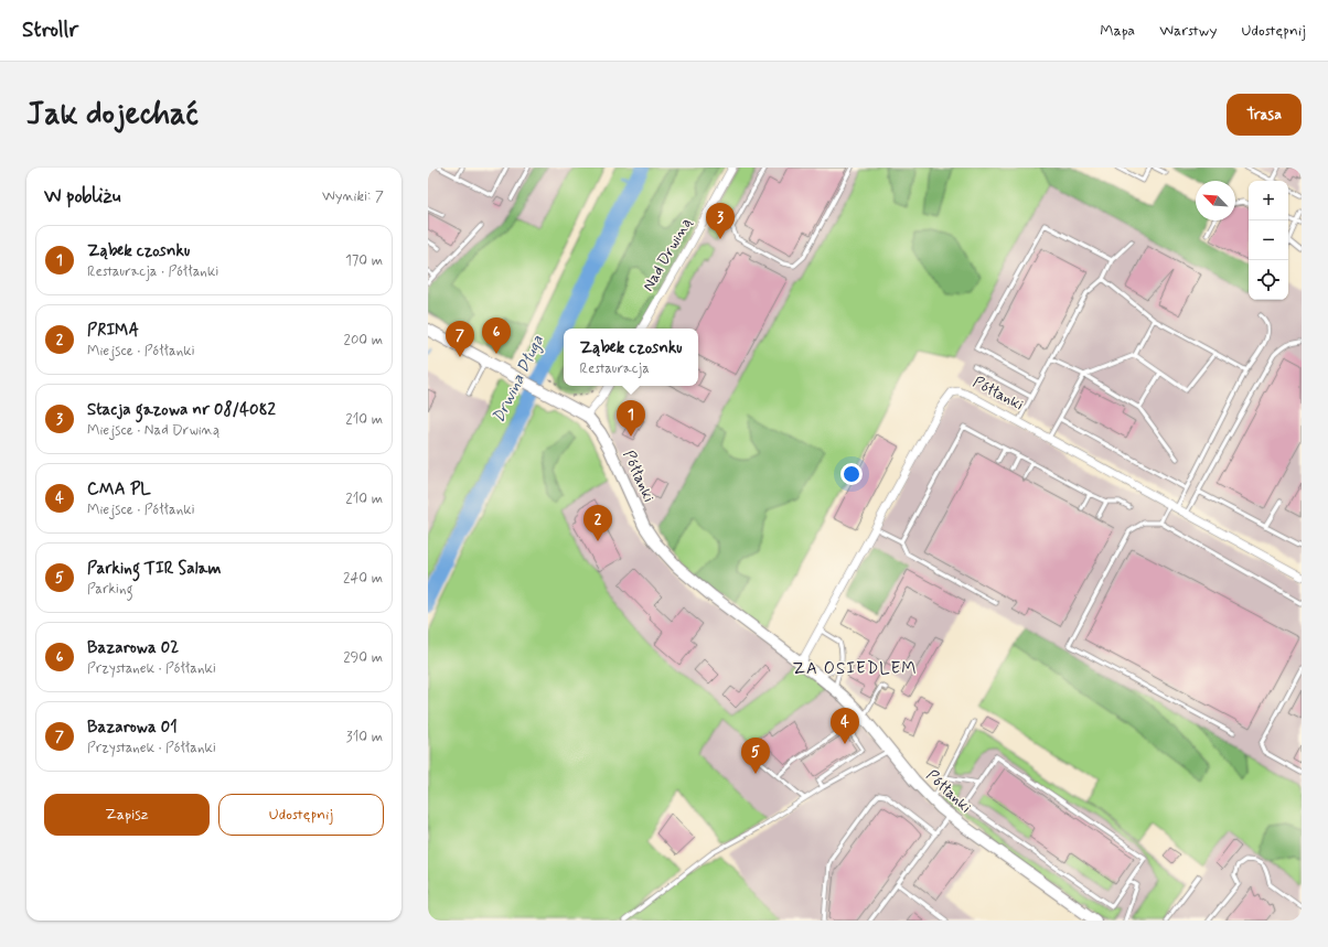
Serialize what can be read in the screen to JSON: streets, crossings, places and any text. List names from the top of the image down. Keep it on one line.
{"streets":{"street":["Nad Drwiną","Półłanki"]},"districts":["ZA OSIEDLEM"],"water":["Drwina Długa"],"north":"top left","page":{"header":"Strollr","nav":["Mapa","Warstwy","Udostępnij"],"buttons":["Trasa",["Zapisz","Udostępnij"]],"title":"Jak dojechać","heading":["W pobliżu","Wyniki: 7"],"map_buttons":["+","−"],"pins":["3","6","7","1","2","4","5"],"list":[{"mark":"1","name":"Ząbek czosnku","note":"Restauracja · Półłanki","value":"170 m"},{"mark":"2","name":"PRIMA","note":"Miejsce · Półłanki","value":"200 m"},{"mark":"3","name":"Stacja gazowa nr 08/4082","note":"Miejsce · Nad Drwiną","value":"210 m"},{"mark":"4","name":"CMA PL","note":"Miejsce · Półłanki","value":"210 m"},{"mark":"5","name":"Parking TIR Salam","note":"Parking","value":"240 m"},{"mark":"6","name":"Bazarowa 02","note":"Przystanek · Półłanki","value":"290 m"},{"mark":"7","name":"Bazarowa 01","note":"Przystanek · Półłanki","value":"310 m"}],"popup":["Ząbek czosnku","Restauracja"]}}
